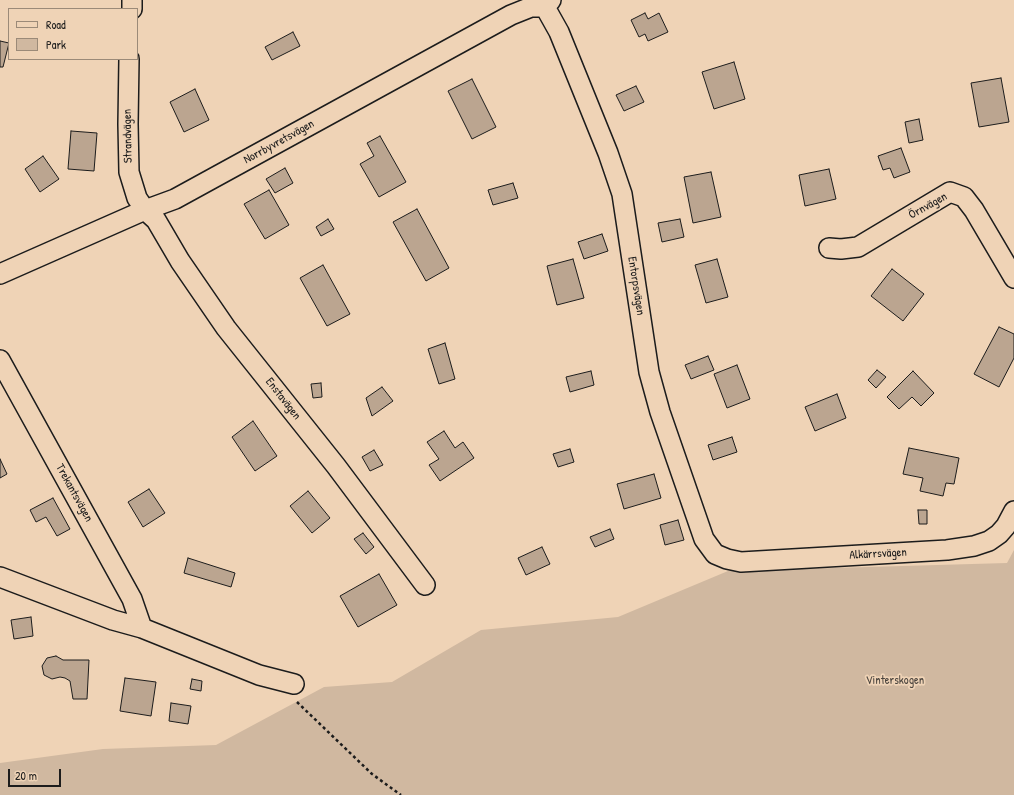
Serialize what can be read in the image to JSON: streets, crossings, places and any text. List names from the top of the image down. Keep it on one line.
{"streets":{"street":["Strandvägen","Norrbyvretsvägen","Örnvägen","Entorpsvägen","Enstavägen","Trekantsvägen","Alkärrsvägen"]},"crossings":[["Strandvägen","Norrbyvretsvägen"],["Strandvägen","Enstavägen"],["Norrbyvretsvägen","Entorpsvägen"],["Norrbyvretsvägen","Enstavägen"],["Entorpsvägen","Alkärrsvägen"]],"parks":["Vinterskogen"],"legend":["Road","Park"],"scale_bar":"20 m"}
